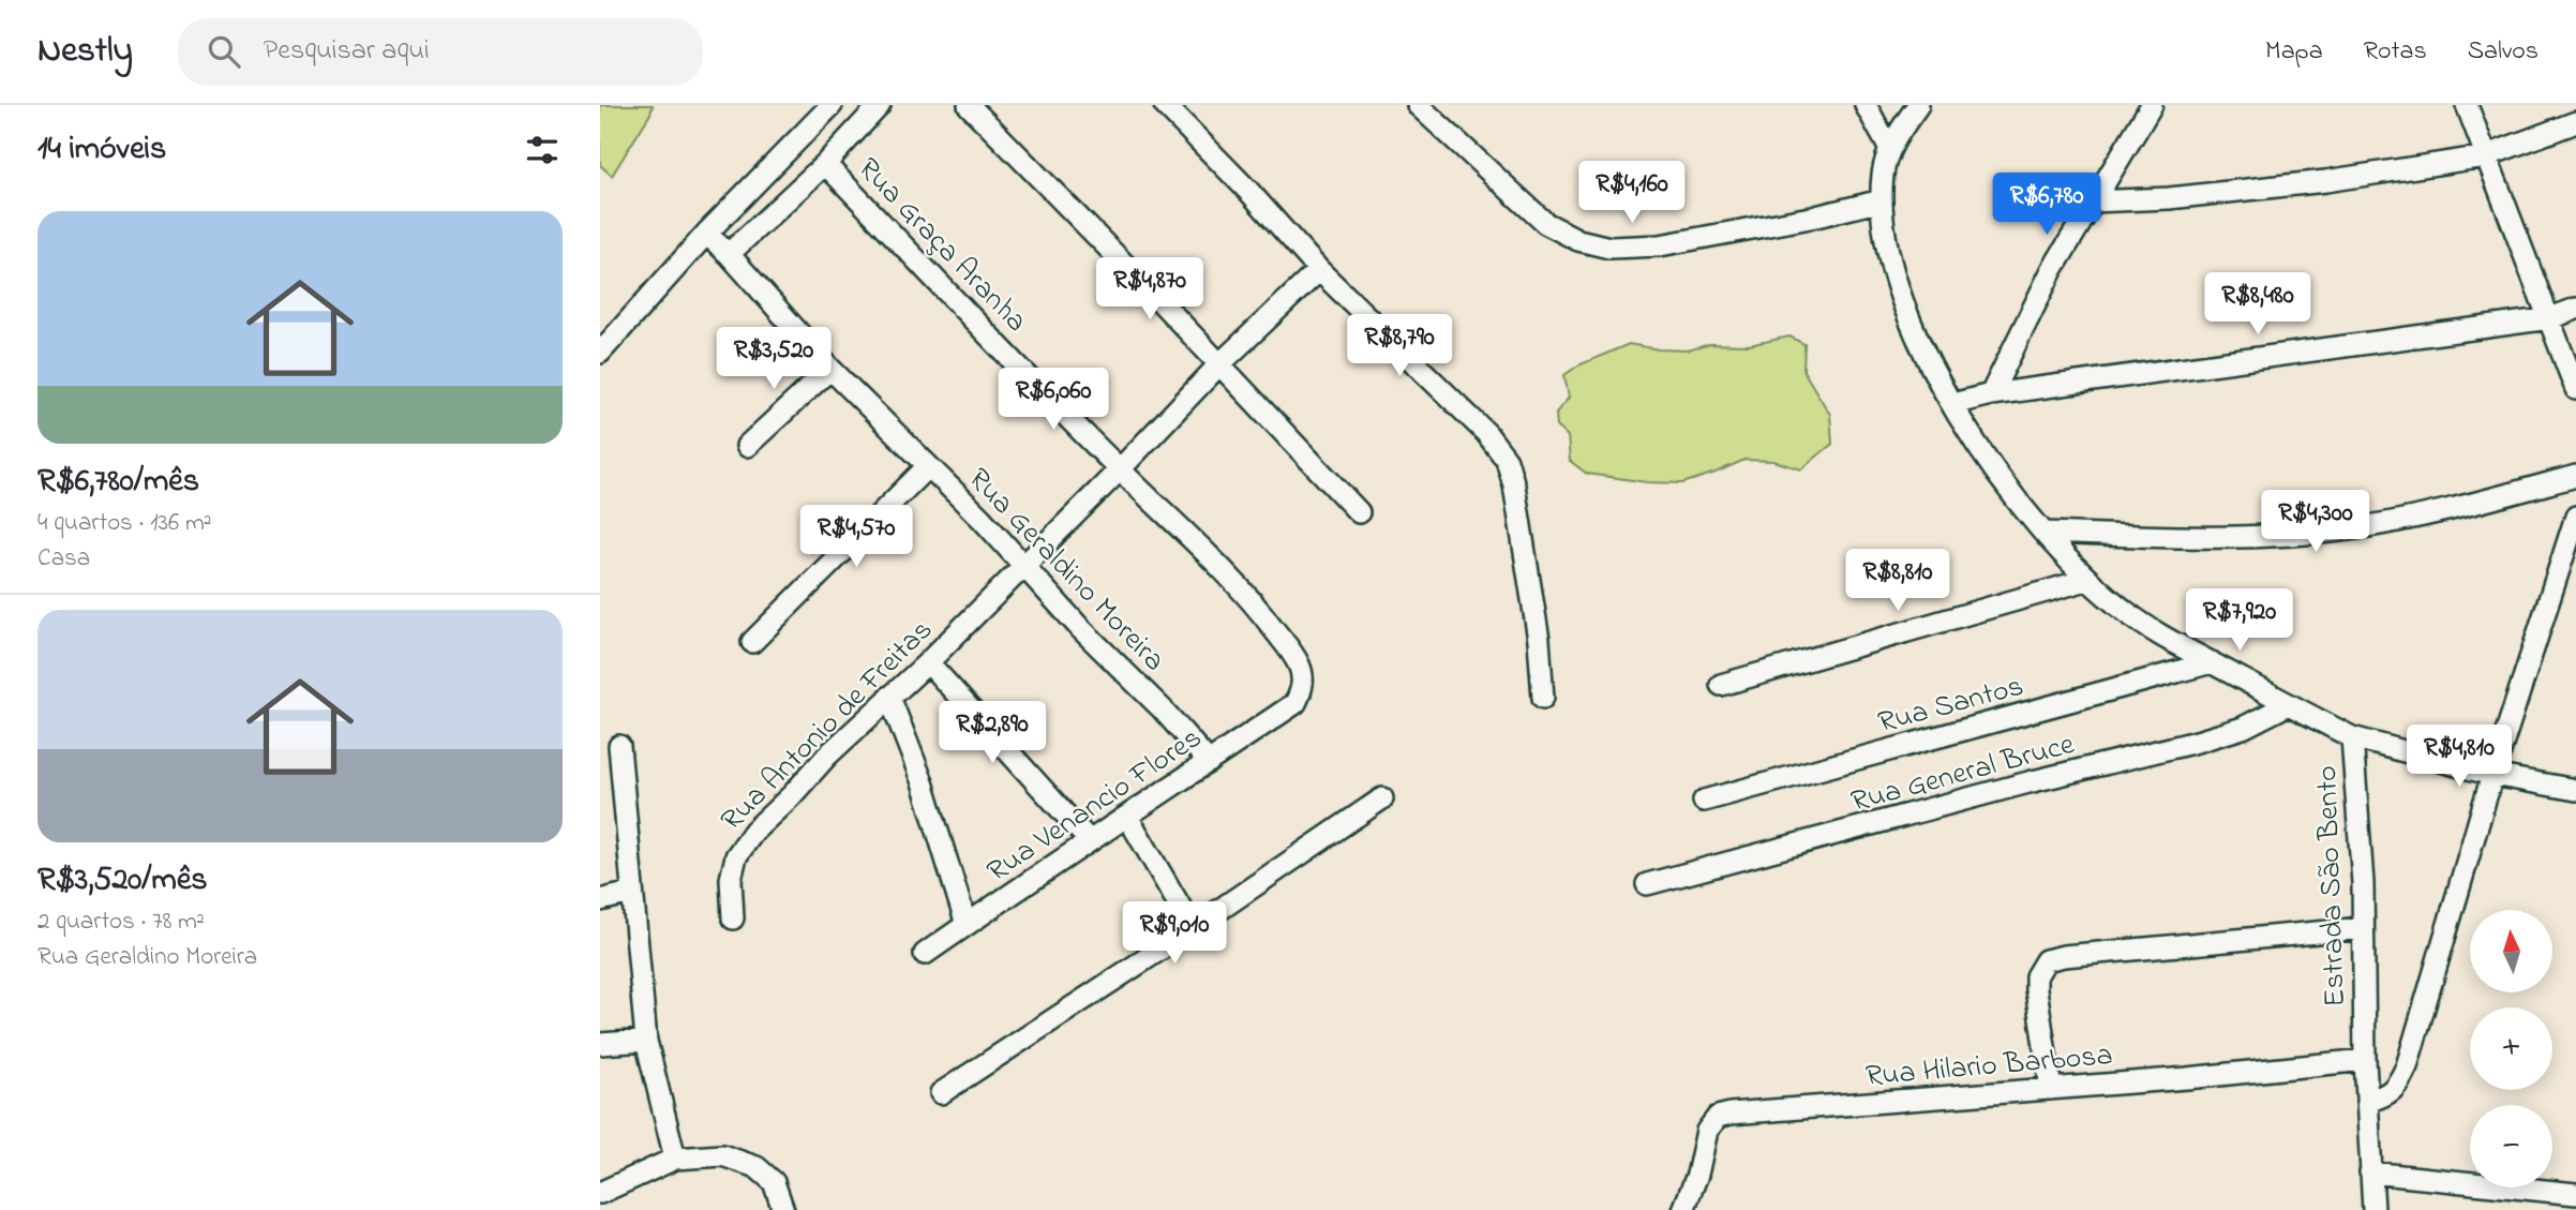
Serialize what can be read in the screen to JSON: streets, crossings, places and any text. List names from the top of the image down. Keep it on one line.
{"streets":{"street":["Rua Graça Aranha","Rua Geraldino Moreira","Rua Santos","Rua Antonio de Freitas","Rua General Bruce","Rua Venancio Flores","Estrada São Bento","Rua Hilario Barbosa"]},"crossings":[["Rua Graça Aranha","Rua Antonio de Freitas"],["Rua Graça Aranha","Rua Venancio Flores"],["Rua Geraldino Moreira","Rua Antonio de Freitas"],["Rua Geraldino Moreira","Rua Venancio Flores"],["Rua Santos","Estrada São Bento"],["Rua General Bruce","Estrada São Bento"],["Estrada São Bento","Rua Hilario Barbosa"]],"north":"top","page":{"header":"Nestly","search":"Pesquisar aqui","nav":["Mapa","Rotas","Salvos"],"heading":"14 imóveis","price":["R$4,160","R$6,780","R$4,870","R$8,480","R$8,790","R$3,520","R$6,060","R$4,300","R$4,570","R$8,810","R$7,920","R$2,890","R$4,810","R$9,010"],"list":[{"name":"R$6,780/mês","note":"4 quartos · 136 m² · Casa"},{"name":"R$3,520/mês","note":"2 quartos · 78 m² · Rua Geraldino Moreira"}],"map_buttons":["+","−"]}}
